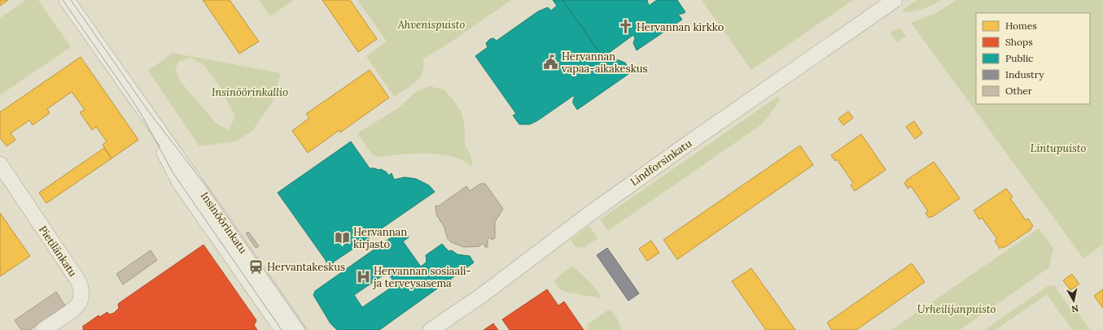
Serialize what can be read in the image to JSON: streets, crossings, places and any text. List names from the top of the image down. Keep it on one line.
{"streets":{"street":["Lindforsinkatu","Insinöörinkatu","Pietilänkatu"]},"parks":["Ahvenispuisto","Insinöörinkallio","Lintupuisto","Urheilijanpuisto"],"places":{"church":["Hervannan kirkko"],"public building":["Hervannan vapaa-aikakeskus"],"library":["Hervannan kirjasto"],"station":["Hervantakeskus"],"hospital":["Hervannan sosiaali- ja terveysasema"]},"legend":["Homes","Shops","Public","Industry","Other"],"north":"bottom"}
